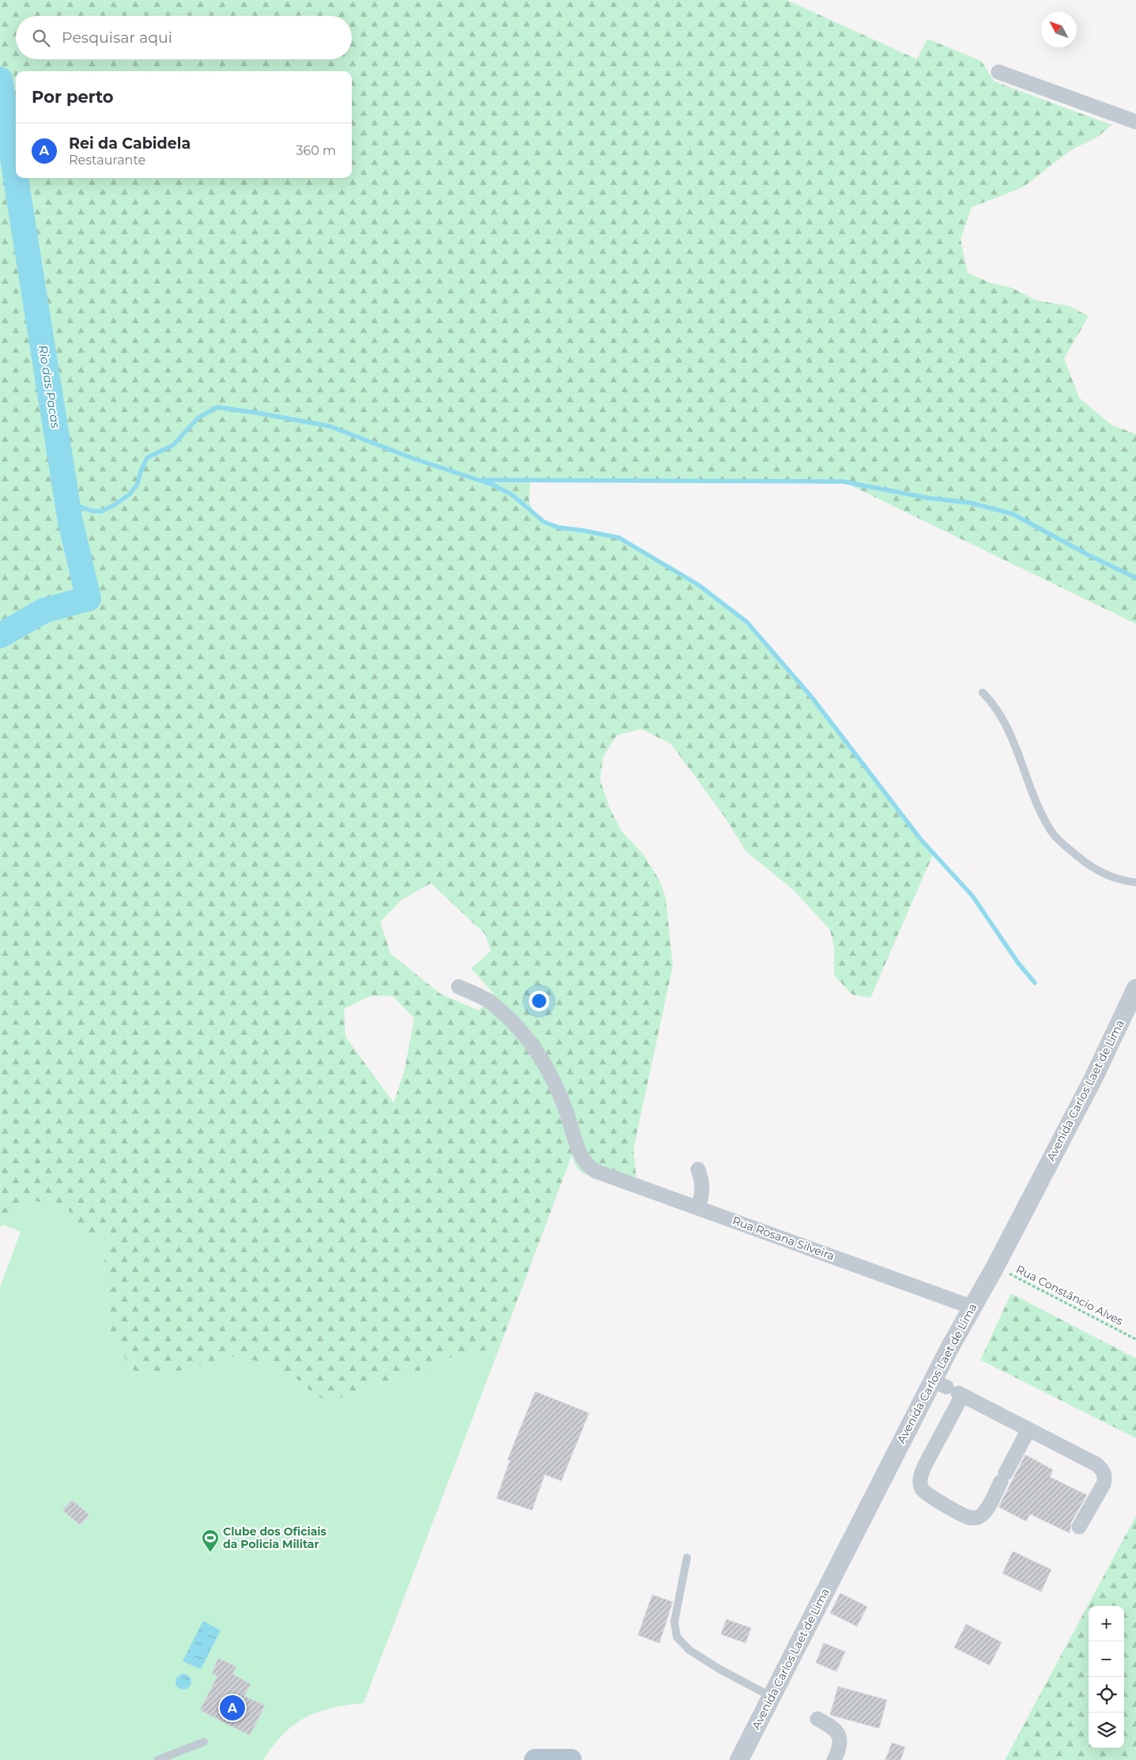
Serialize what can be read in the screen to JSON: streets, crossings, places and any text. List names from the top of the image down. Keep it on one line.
{"streets":{"street":["Avenida Carlos Laet de Lima","Rua Rosana Silveira"],"path":["Rua Constâncio Alves"]},"crossings":[["Avenida Carlos Laet de Lima","Rua Rosana Silveira"],["Avenida Carlos Laet de Lima","Rua Constâncio Alves"]],"water":["Rio das Pacas"],"places":{"sports":["Clube dos Oficiais da Policia Militar"]},"north":"top left","page":{"search":"Pesquisar aqui","heading":"Por perto","list":[{"mark":"A","name":"Rei da Cabidela","note":"Restaurante","value":"360 m"}],"map_buttons":["+","−"],"pins":"A"}}
